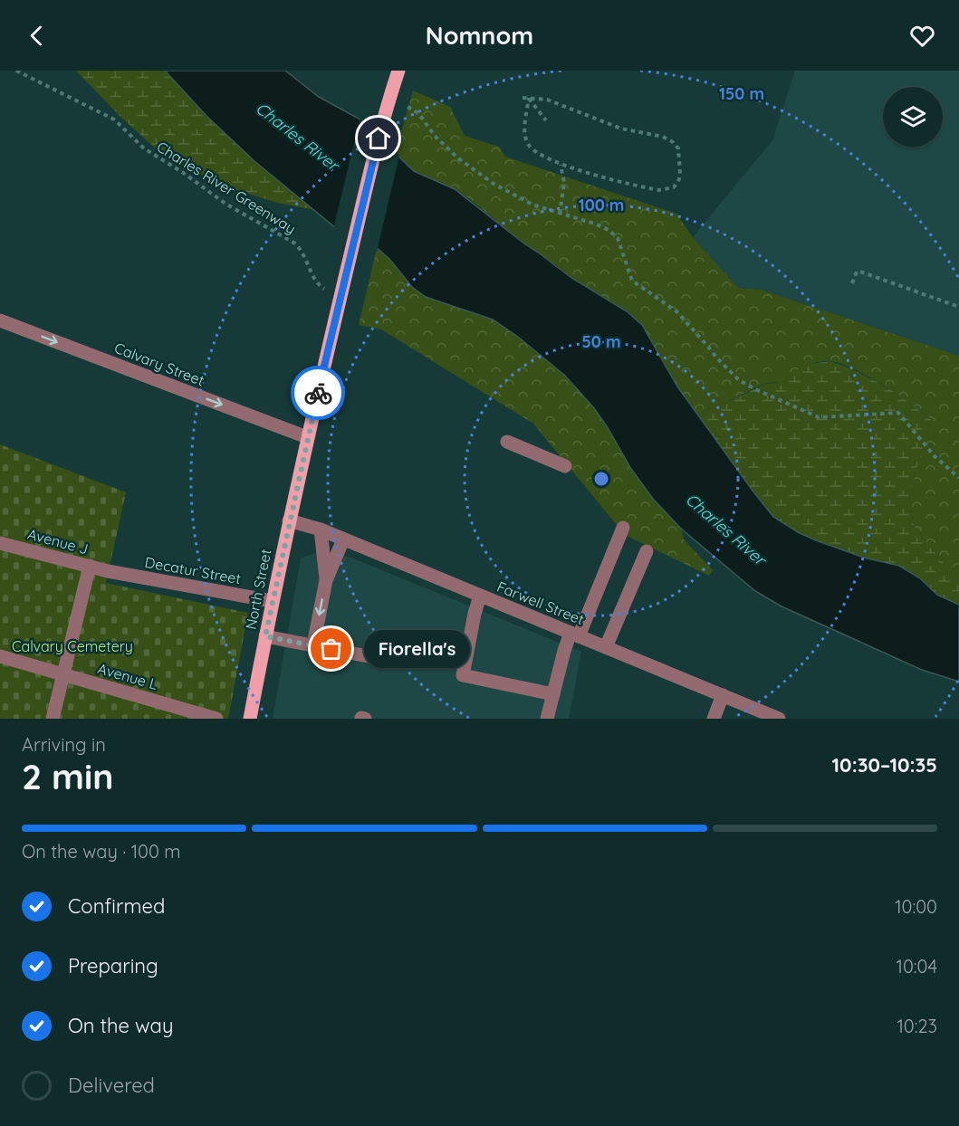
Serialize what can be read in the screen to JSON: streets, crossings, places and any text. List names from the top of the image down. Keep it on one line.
{"streets":{"main road":["North Street"],"street":["Calvary Street","Avenue J","Decatur Street","Farwell Street","Avenue L"],"path":["Charles River Greenway"]},"crossings":[["Calvary Street","North Street"],["Avenue J","Decatur Street"],["Decatur Street","North Street"],["North Street","Farwell Street"]],"one_way":["Calvary Street"],"water":["Charles River"],"parks":["Calvary Cemetery"],"places":["Fiorella's"],"page":{"header":"Nomnom","bubble":"Fiorella's","heading":["2 min","Arriving in","10:30–10:35"],"bar":"On the way · 100 m","list":[["Confirmed","10:00"],["Preparing","10:04"],["On the way","10:23"],"Delivered"]},"rings":["150 m","100 m","50 m"]}
